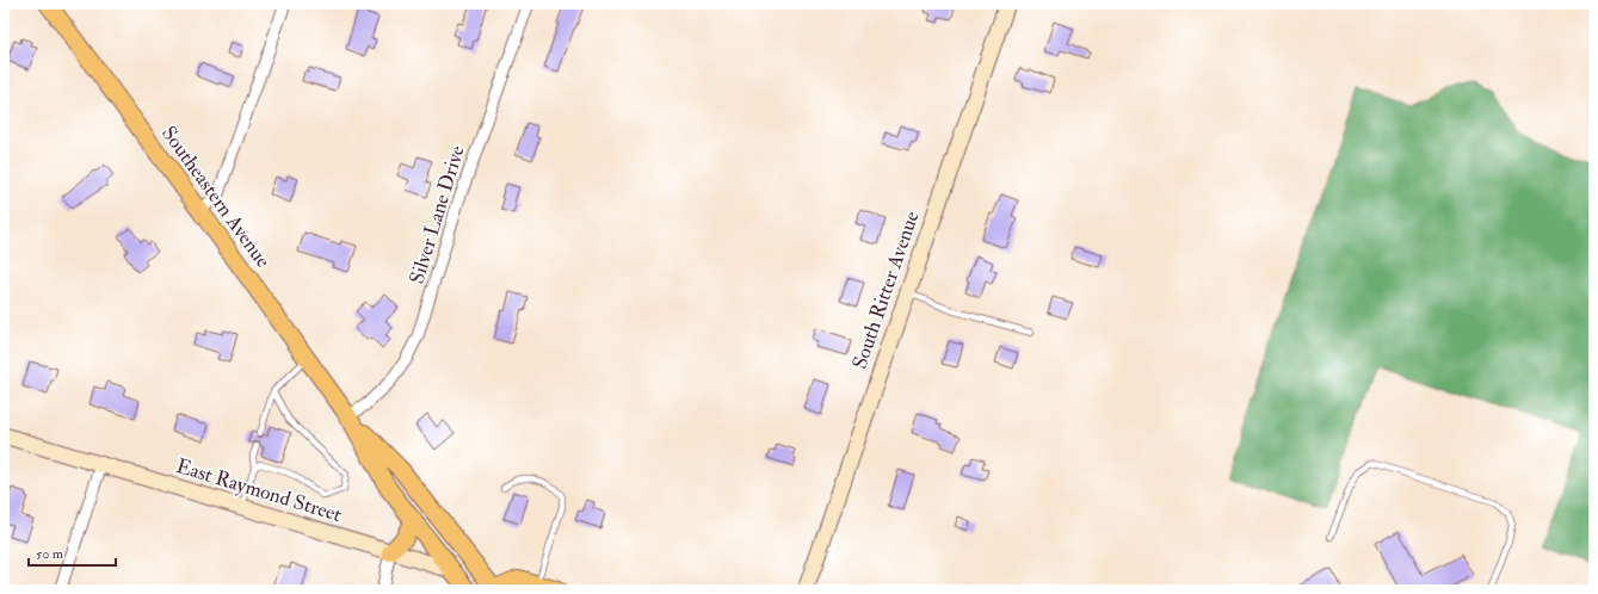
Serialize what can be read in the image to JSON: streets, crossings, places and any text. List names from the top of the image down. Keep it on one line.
{"streets":{"main road":["Southeastern Avenue","East Raymond Street"],"street":["Silver Lane Drive","South Ritter Avenue"]},"crossings":[["Southeastern Avenue","Silver Lane Drive"],["Southeastern Avenue","East Raymond Street"]],"scale_bar":"50 m"}
